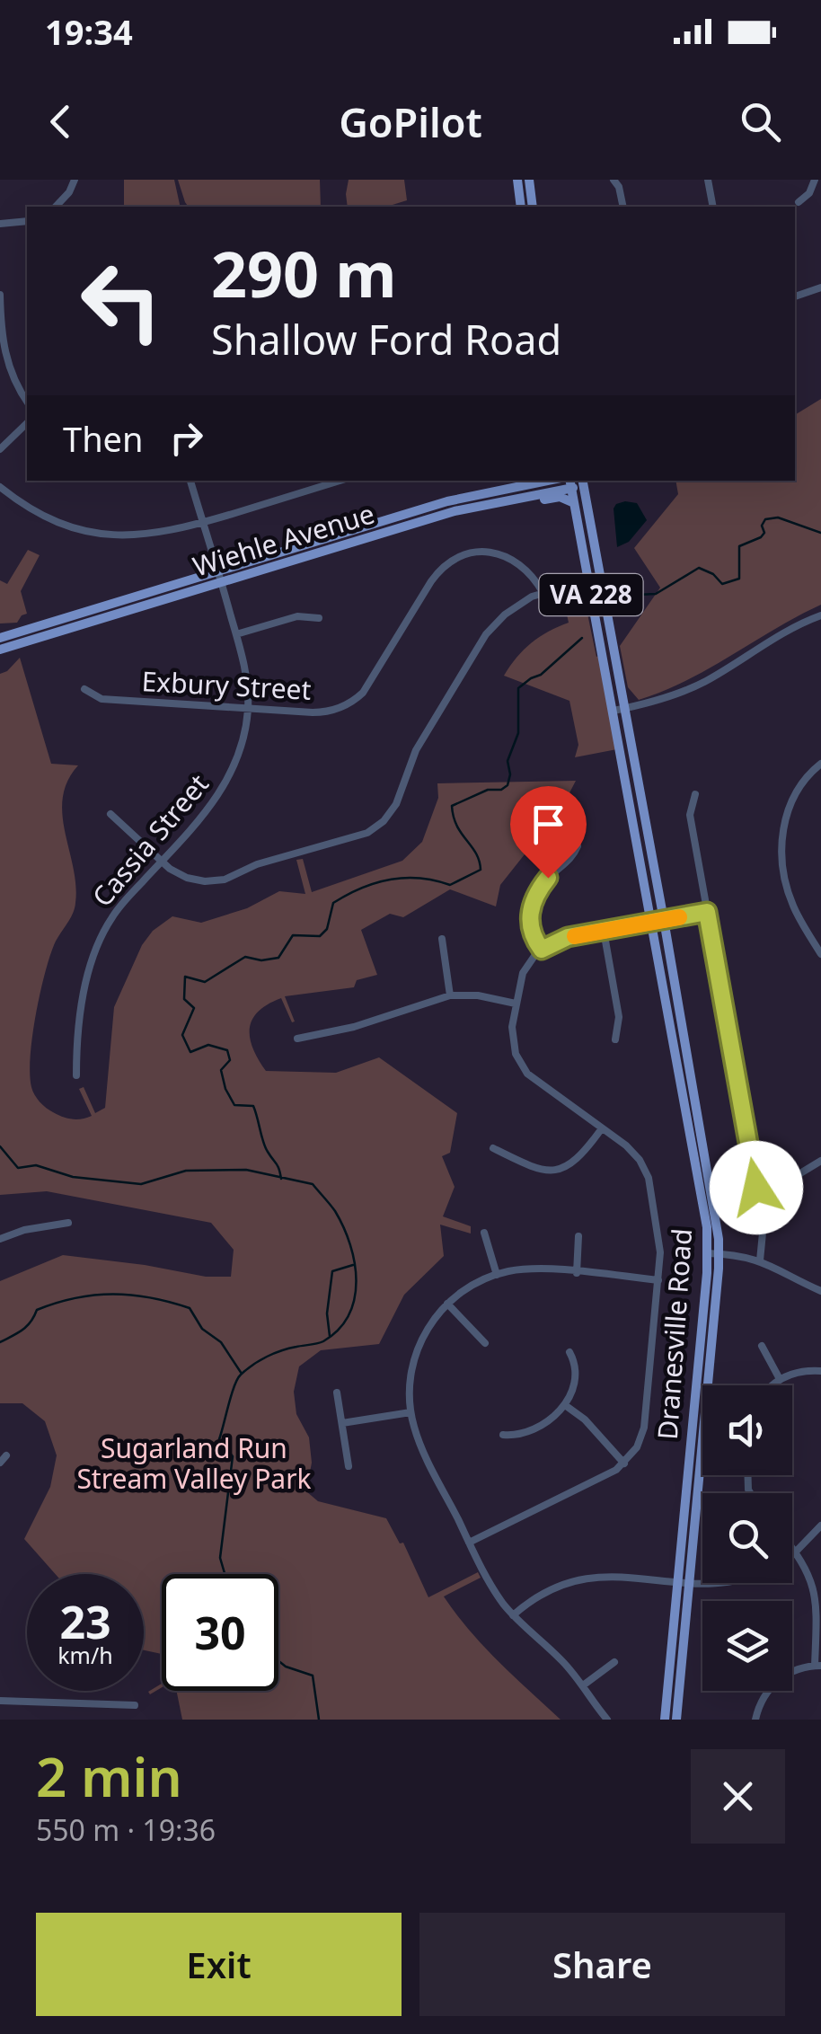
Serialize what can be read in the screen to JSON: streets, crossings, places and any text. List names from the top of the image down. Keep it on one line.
{"streets":{"main road":["Wiehle Avenue","VA 228","Dranesville Road"],"street":["Exbury Street","Cassia Street"]},"crossings":[["Wiehle Avenue","Cassia Street"],["Wiehle Avenue","Dranesville Road"],["Exbury Street","Cassia Street"]],"parks":["Sugarland Run Stream Valley Park"],"page":{"status":"19:34","header":"GoPilot","turn":["290 m","Shallow Ford Road"],"then":"Then","speed":"23 km/h","limit":"30","heading":["2 min","550 m · 19:36"],"buttons":["Exit","Share"]}}
